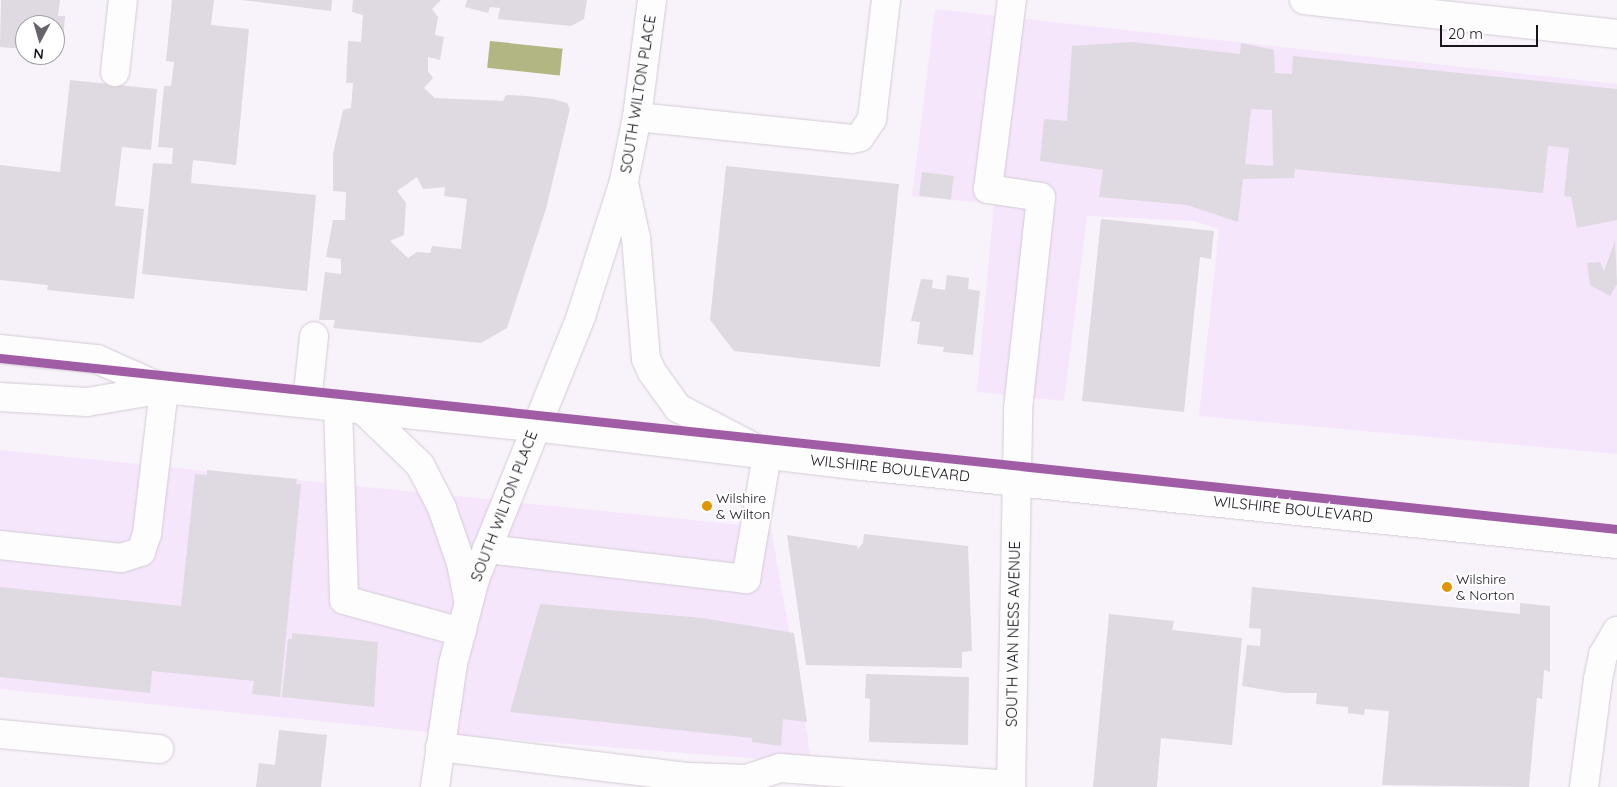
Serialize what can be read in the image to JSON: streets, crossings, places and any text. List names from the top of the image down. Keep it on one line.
{"streets":{"main road":["SOUTH WILTON PLACE","WILSHIRE BOULEVARD","SOUTH VAN NESS AVENUE"]},"crossings":[["SOUTH WILTON PLACE","WILSHIRE BOULEVARD"],["WILSHIRE BOULEVARD","SOUTH VAN NESS AVENUE"]],"places":["Wilshire & Wilton","Wilshire & Norton"],"scale_bar":"20 m","north":"bottom"}
